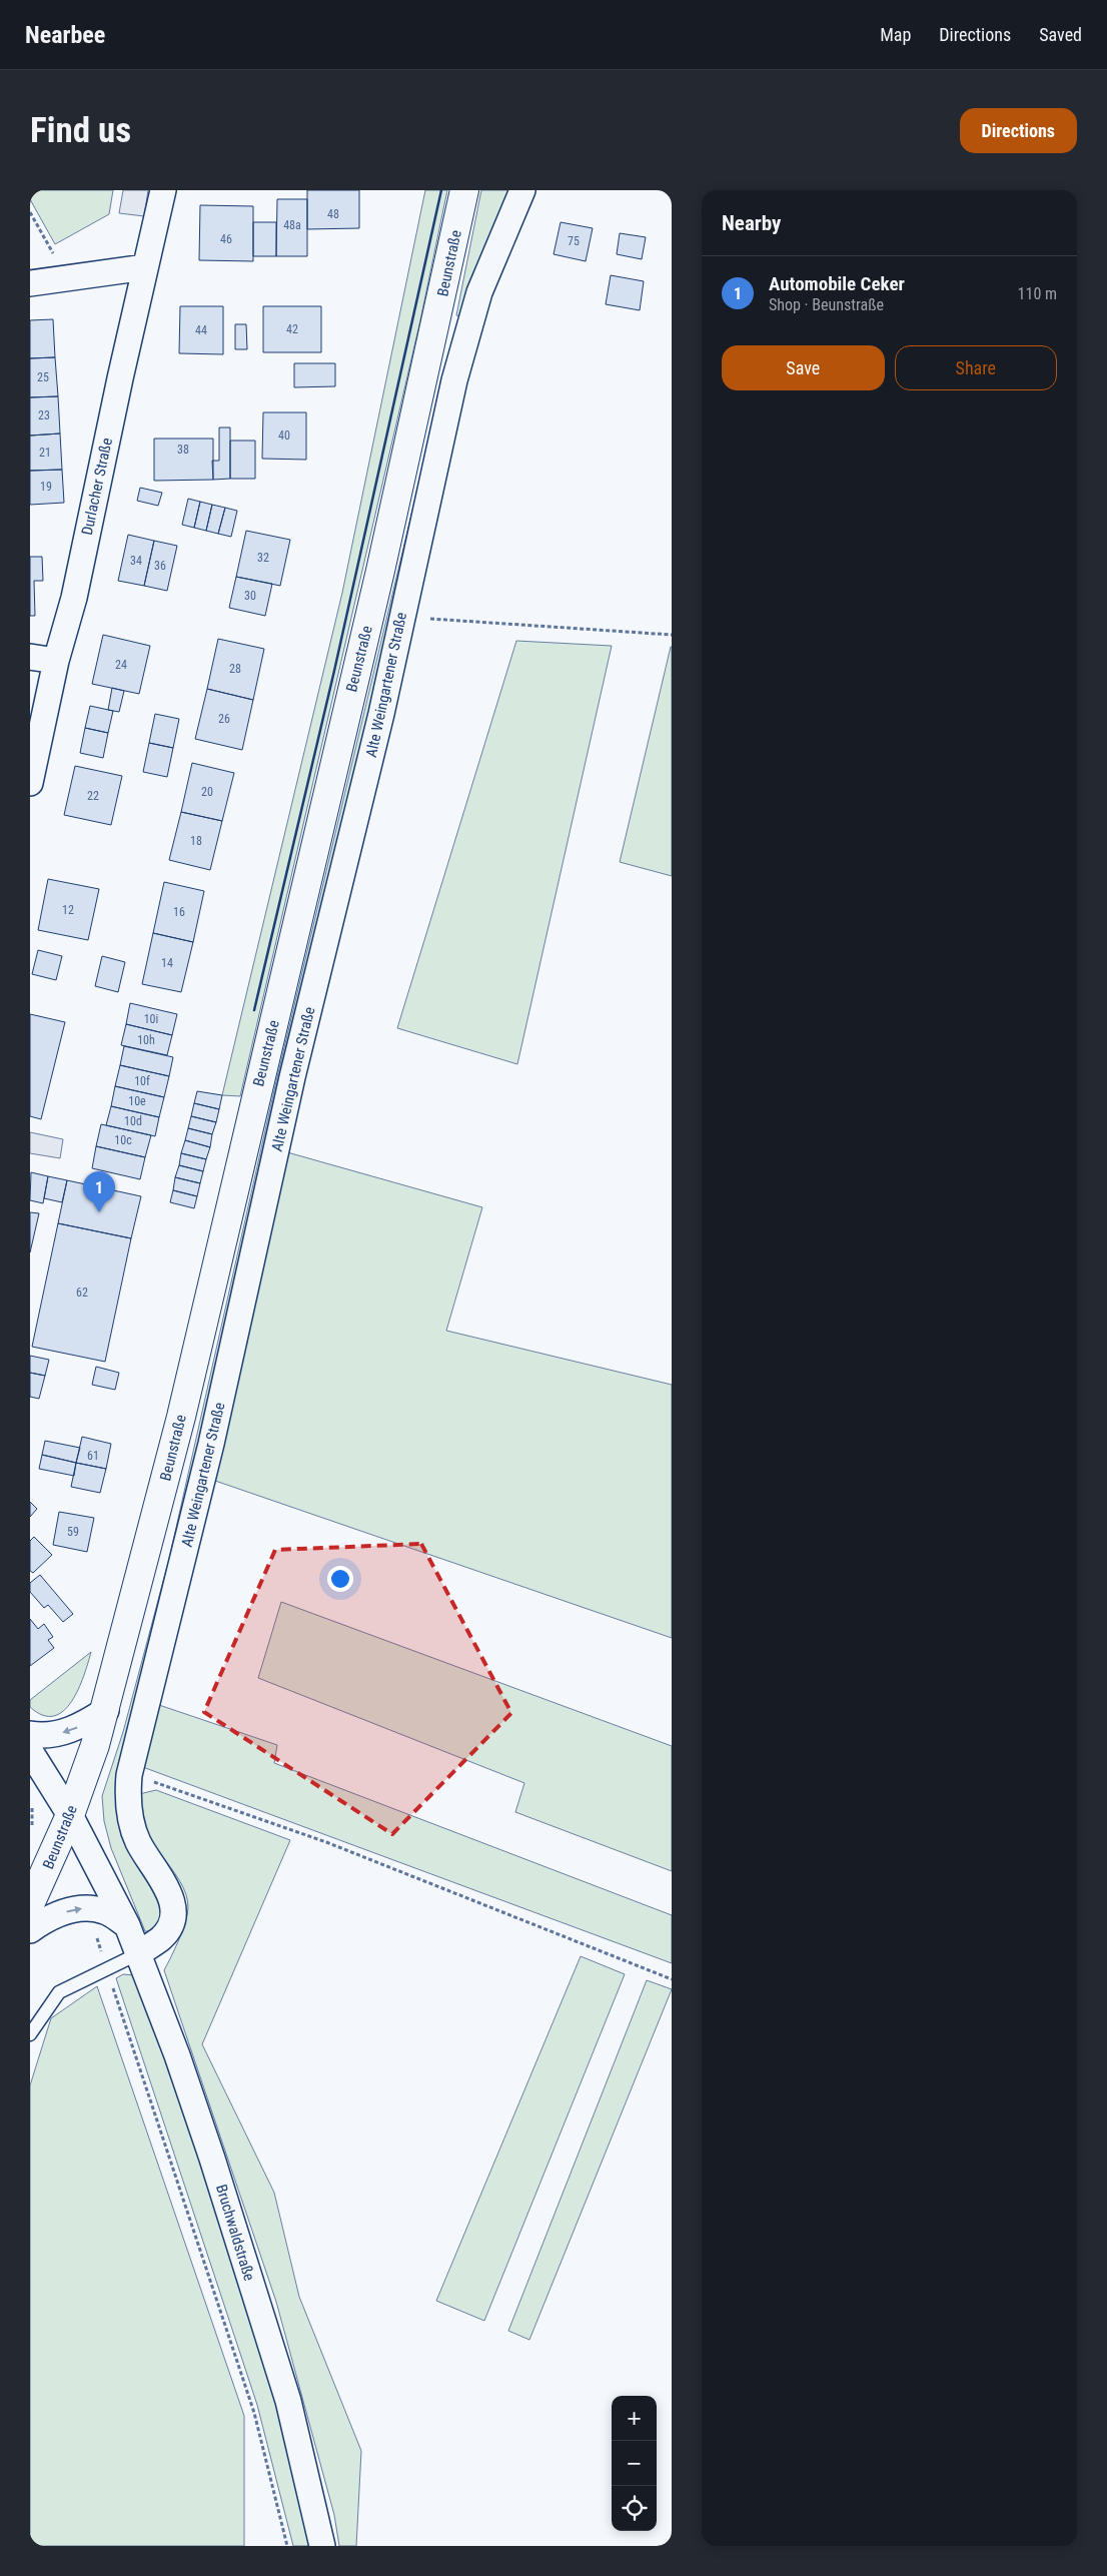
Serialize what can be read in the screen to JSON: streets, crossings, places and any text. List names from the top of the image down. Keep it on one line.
{"streets":{"main road":["Beunstraße"],"street":["Durlacher Straße","Alte Weingartener Straße","Bruchwaldstraße"]},"crossings":[["Beunstraße","Bruchwaldstraße"],["Alte Weingartener Straße","Bruchwaldstraße"]],"house_numbers":["48","48a","46","75","42","44","25","23","40","38","21","19","32","34","36","30","24","28","26","20","22","18","12","16","14","10i","10h","10f","10e","10d","10c","62","61","59"],"page":{"header":"Nearbee","nav":["Map","Directions","Saved"],"buttons":["Directions",["Save","Share"]],"title":"Find us","heading":"Nearby","list":[{"mark":"1","name":"Automobile Ceker","note":"Shop · Beunstraße","value":"110 m"}],"pins":"1","map_buttons":["+","−"]}}
